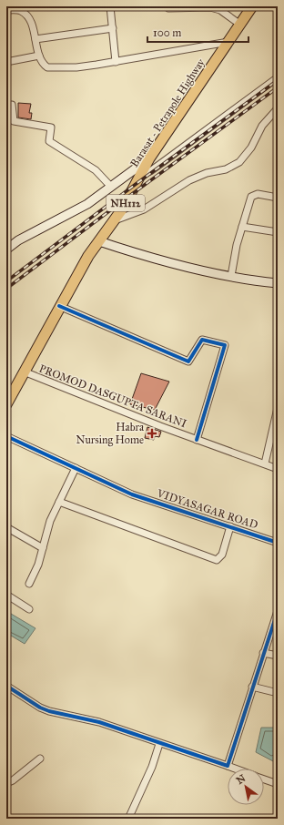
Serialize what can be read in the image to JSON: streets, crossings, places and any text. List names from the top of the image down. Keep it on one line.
{"streets":{"highway":["Barasat - Petrapole Highway","NH112"],"street":["PROMOD DASGUPTA SARANI","VIDYASAGAR ROAD"]},"crossings":[["Barasat - Petrapole Highway","PROMOD DASGUPTA SARANI"]],"places":{"health":["Habra Nursing Home"]},"scale_bar":"100 m","north":"top left"}
